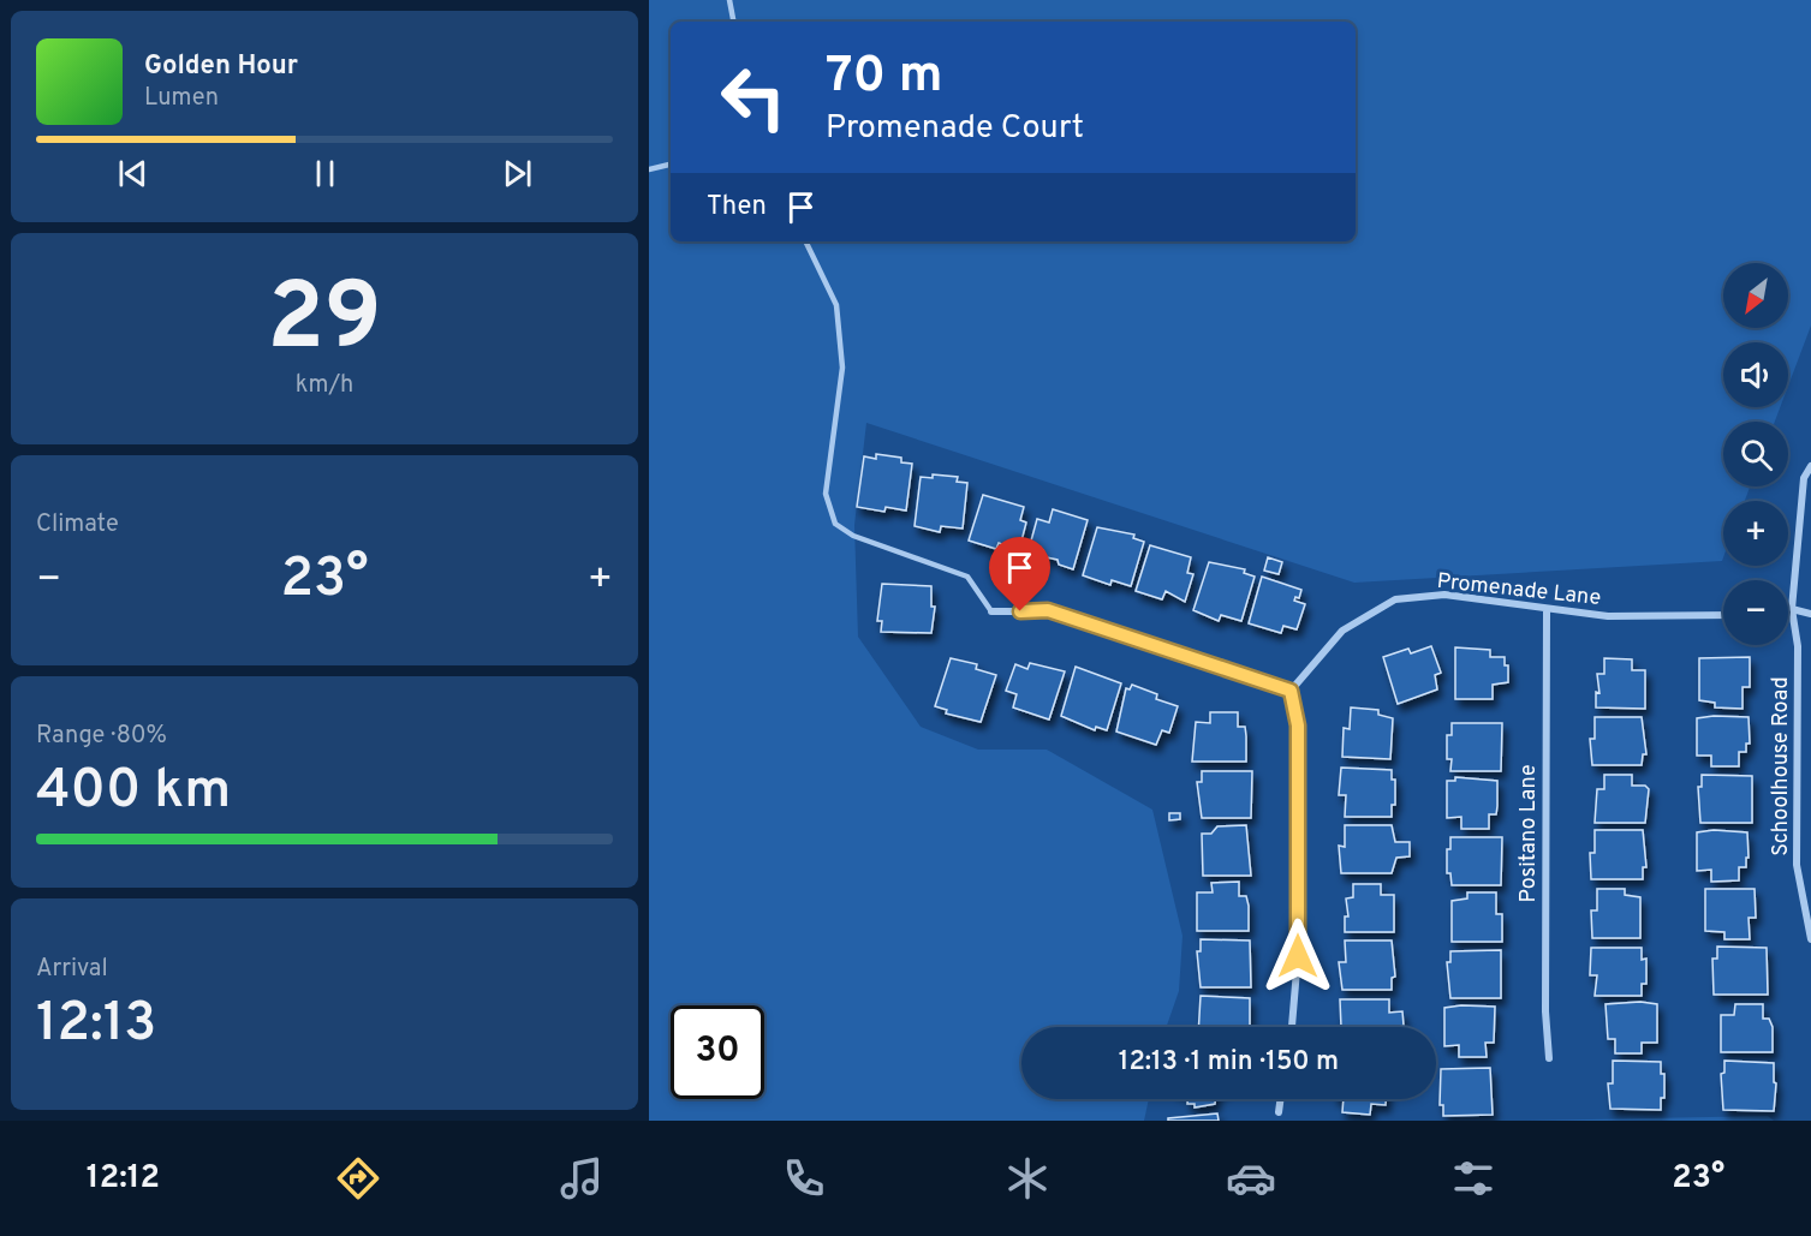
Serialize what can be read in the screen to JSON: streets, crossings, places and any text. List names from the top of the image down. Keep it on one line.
{"streets":{"street":["Promenade Lane","Schoolhouse Road","Positano Lane"]},"crossings":[["Promenade Lane","Positano Lane"]],"north":"bottom left","page":{"turn":["70 m","Promenade Court"],"song":["Golden Hour","Lumen"],"then":"Then","tile":[["29","km/h"],"Climate",["Range · 80%","400 km"],["Arrival","12:13"]],"map_buttons":["+","−"],"heat":["−","23°","+"],"limit":"30","trip":"12:13 · 1 min · 150 m","tabs":["12:12","23°"]}}
